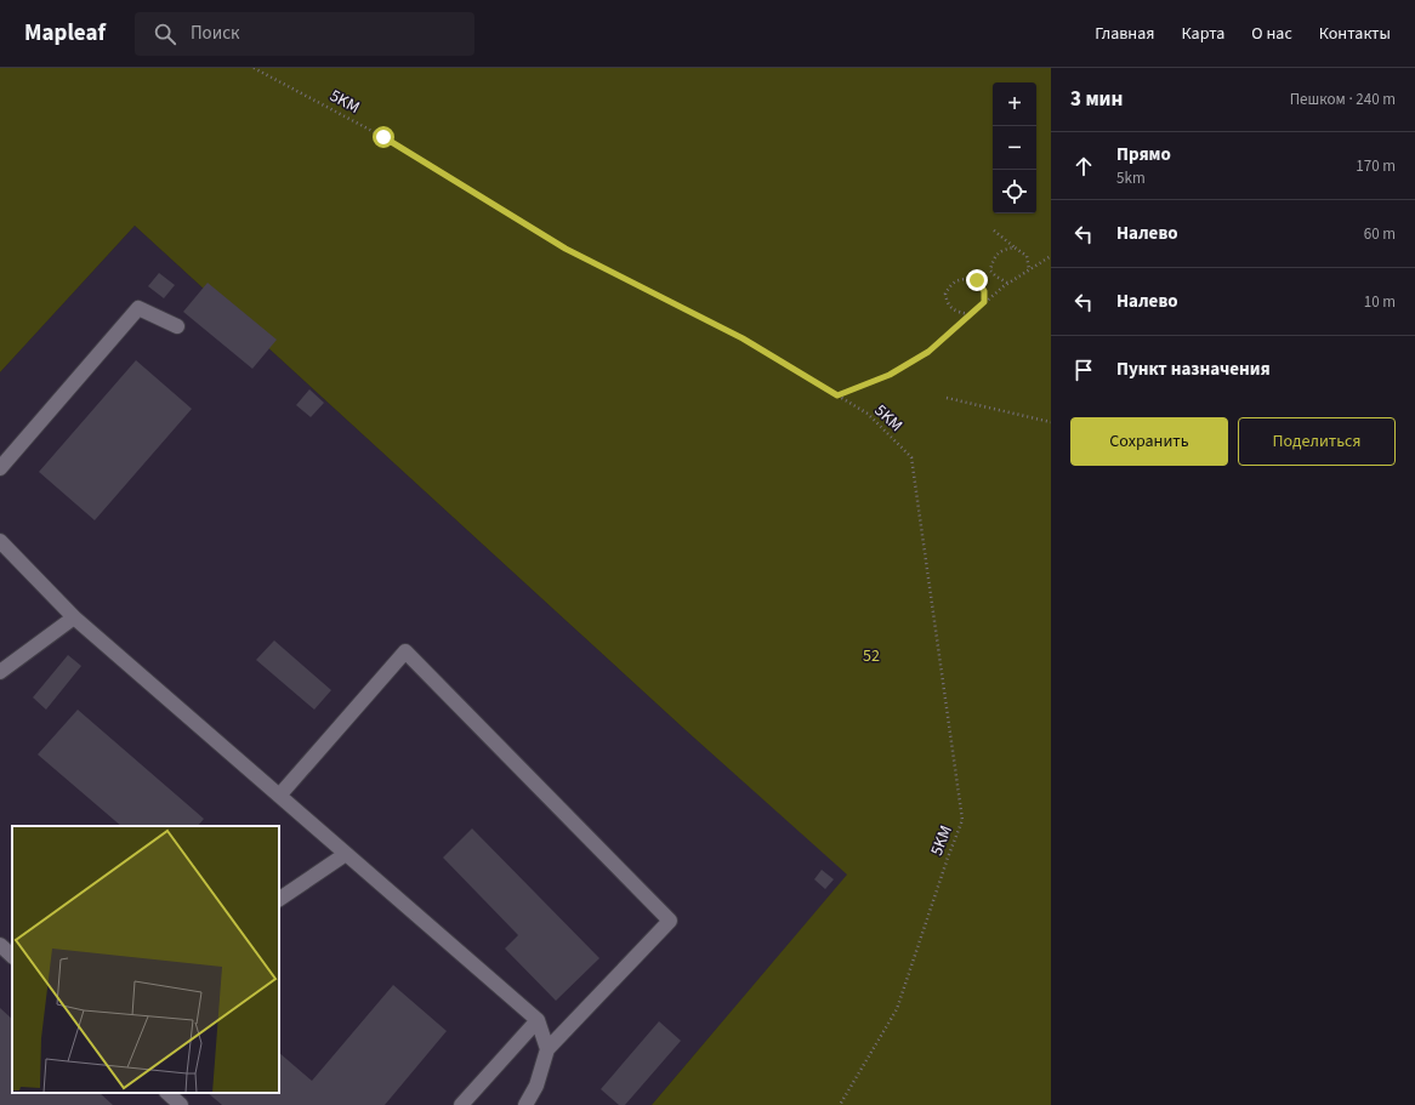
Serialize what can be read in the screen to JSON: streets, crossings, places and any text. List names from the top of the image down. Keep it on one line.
{"streets":{"path":["5KM"]},"parks":["52"],"page":{"header":"Mapleaf","search":"Поиск","nav":["Главная","Карта","О нас","Контакты"],"heading":["3 мин","Пешком · 240 m"],"map_buttons":["+","−"],"list":[["Прямо","5km","170 m"],["Налево","60 m"],["Налево","10 m"],"Пункт назначения"],"buttons":["Сохранить","Поделиться"]}}
